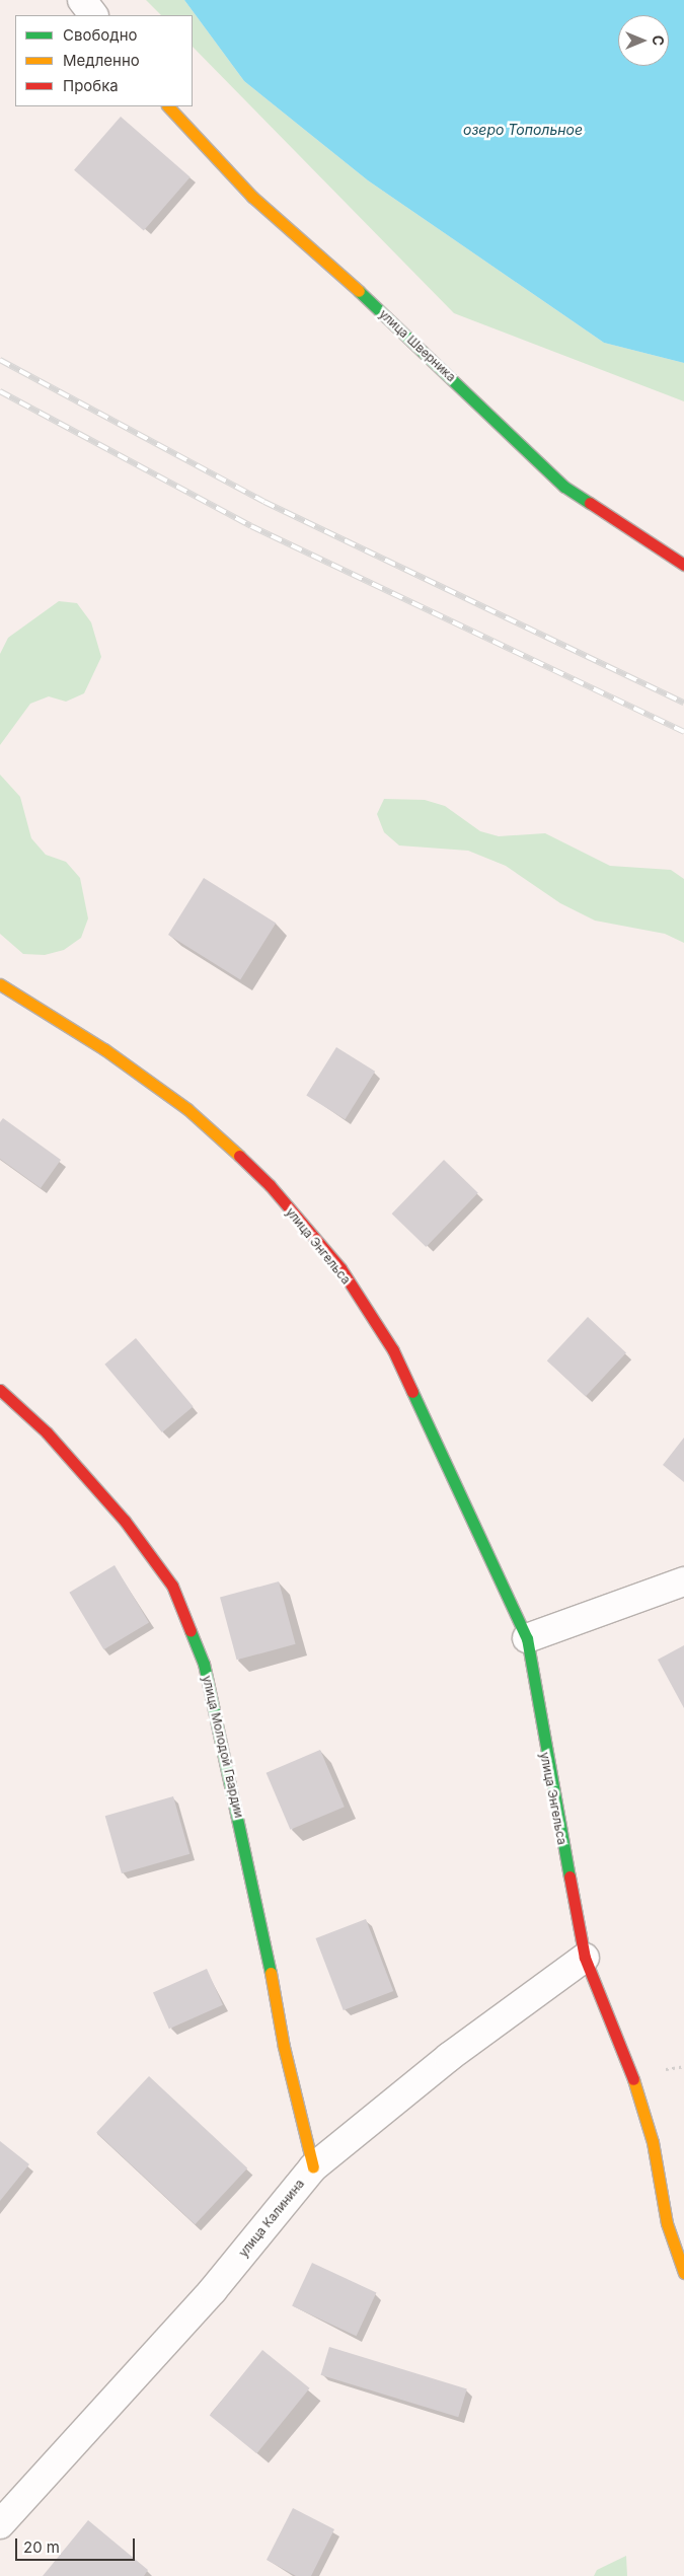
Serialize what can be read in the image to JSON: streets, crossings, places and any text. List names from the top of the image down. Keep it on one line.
{"streets":{"street":["улица Шверника","улица Энгельса","улица Молодой Гвардии","улица Калинина"]},"crossings":[["улица Энгельса","улица Калинина"],["улица Молодой Гвардии","улица Калинина"]],"water":["озеро Топольное"],"legend":["Свободно","Медленно","Пробка"],"scale_bar":"20 m","north":"right"}
